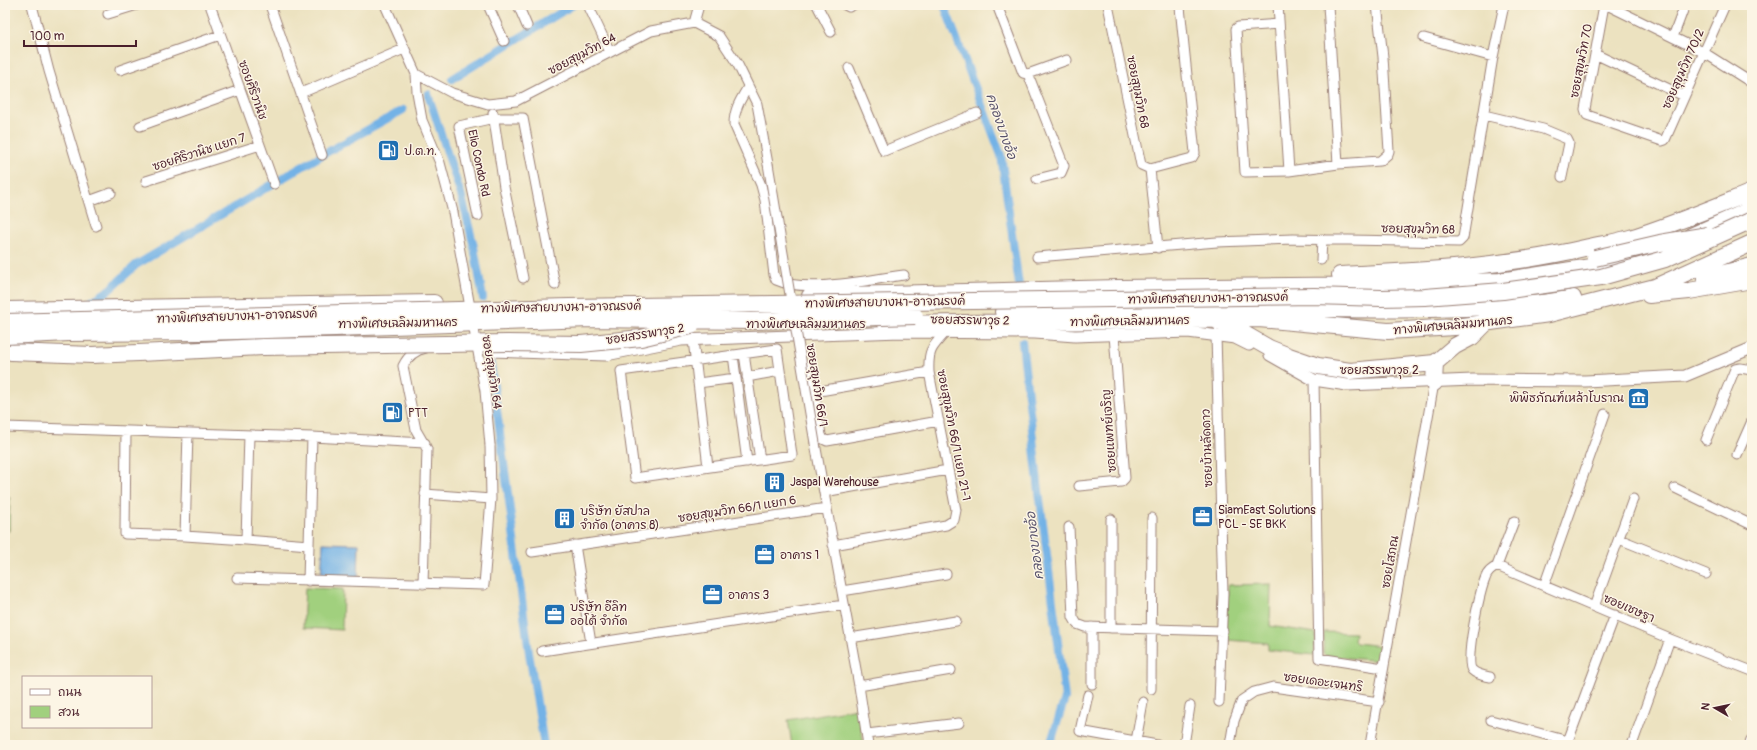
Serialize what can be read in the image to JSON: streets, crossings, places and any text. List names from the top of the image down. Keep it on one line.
{"streets":{"highway":["ทางพิเศษสายบางนา-อาจณรงค์","ทางพิเศษเฉลิมมหานคร"],"street":["ซอยสุขุมวิท 64","ซอยสุขุมวิท 70","ซอยสุขุมวิท 70/2","ซอยศิริวานิช","ซอยสุขุมวิท 68","ซอยศิริวานิช แยก 7","Elio Condo Rd","ซอยสรรพาวุธ 2","ซอยสุขุมวิท 66/1","ซอยแพทย์เจริญ","ซอยสุขุมวิท 66/1 แยก 21-1","ซอยบ้านลัดดาว","ซอยสุขุมวิท 66/1 แยก 6","ซอยโสภณ","ซอยเชษฐา","ซอยเดอะเจนทริ"]},"crossings":[["ซอยสุขุมวิท 64","ซอยสรรพาวุธ 2"],["ซอยสุขุมวิท 64","ซอยสุขุมวิท 66/1"],["ซอยสุขุมวิท 70","ซอยสุขุมวิท 70/2"],["ซอยศิริวานิช","ซอยศิริวานิช แยก 7"],["ซอยสรรพาวุธ 2","ซอยแพทย์เจริญ"],["ซอยสรรพาวุธ 2","ซอยสุขุมวิท 66/1 แยก 21-1"],["ซอยสรรพาวุธ 2","ซอยบ้านลัดดาว"],["ซอยสรรพาวุธ 2","ซอยโสภณ"],["ซอยสุขุมวิท 66/1","ซอยสุขุมวิท 66/1 แยก 21-1"],["ซอยสุขุมวิท 66/1","ซอยสุขุมวิท 66/1 แยก 6"],["ซอยโสภณ","ซอยเดอะเจนทริ"]],"water":["คลองบางอ้อ"],"places":{"fuel station":["ป.ต.ท.","PTT"],"museum":["พิพิธภัณฑ์เหล้าโบราณ"],"building":["Jaspal Warehouse","บริษัท ยัสปาล จำกัด (อาคาร 8)"],"office":["SiamEast Solutions PCL - SE BKK","อาคาร 1","อาคาร 3","บริษัท อีลิท ออโต้ จำกัด"]},"legend":["ถนน","สวน"],"scale_bar":"100 m","north":"left"}
